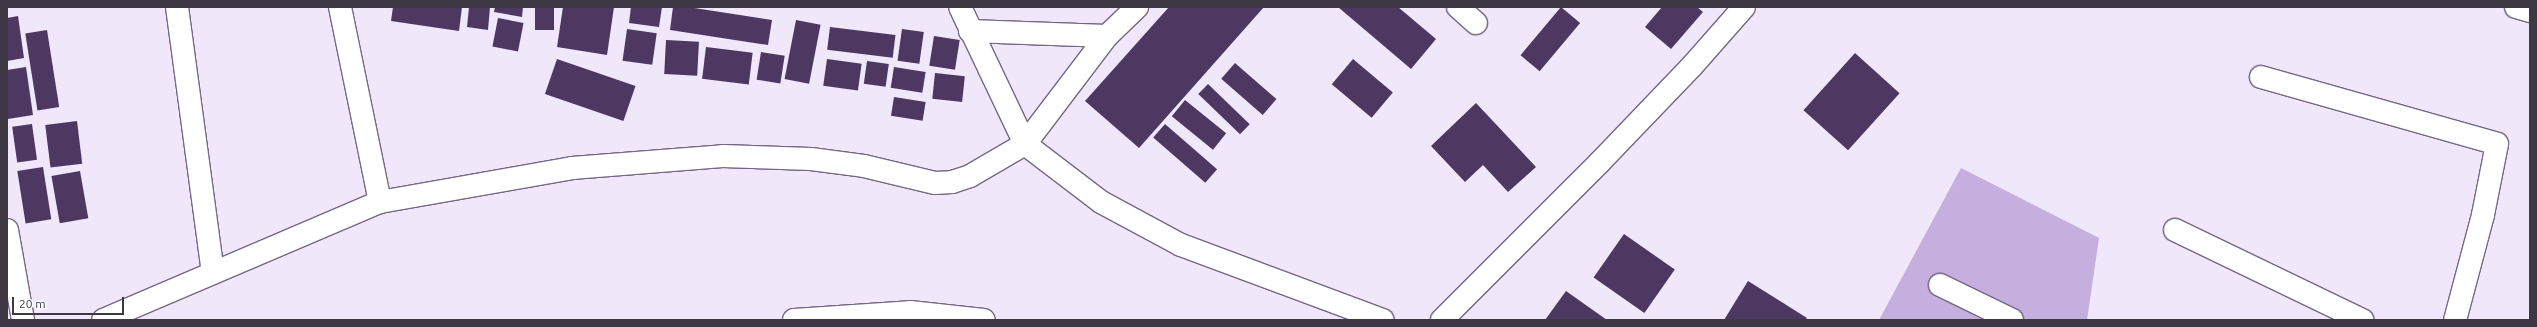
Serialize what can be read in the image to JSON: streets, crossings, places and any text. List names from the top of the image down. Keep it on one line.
{"scale_bar":"20 m"}
